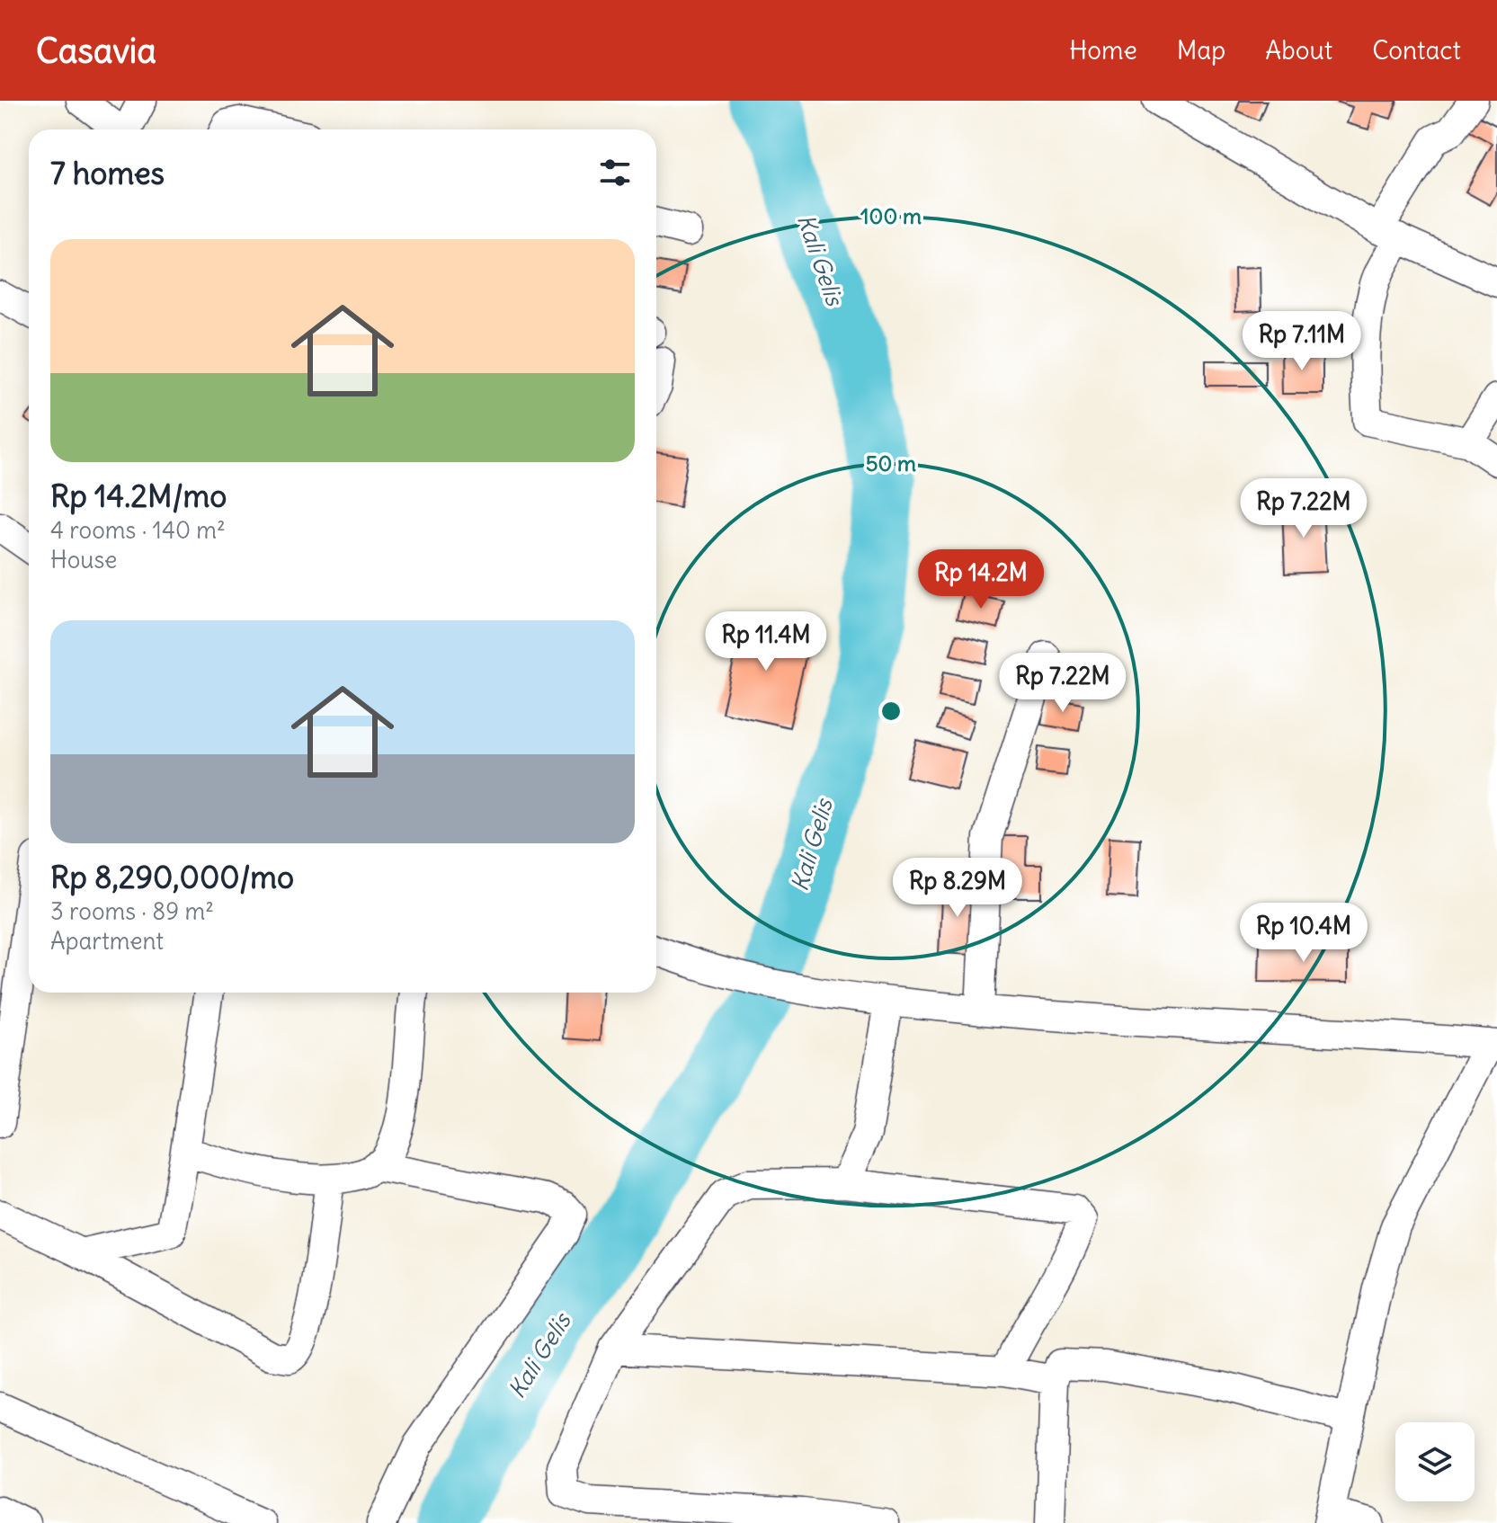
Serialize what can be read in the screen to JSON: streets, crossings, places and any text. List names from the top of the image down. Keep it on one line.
{"water":["Kali Gelis"],"page":{"header":"Casavia","nav":["Home","Map","About","Contact"],"heading":"7 homes","list":[{"name":"Rp 14.2M/mo","note":"4 rooms · 140 m² · House"},{"name":"Rp 8,290,000/mo","note":"3 rooms · 89 m² · Apartment"}],"price":["Rp 7.11M","Rp 7.22M","Rp 14.2M","Rp 11.4M","Rp 7.22M","Rp 8.29M","Rp 10.4M"]},"rings":["100 m","50 m"]}
